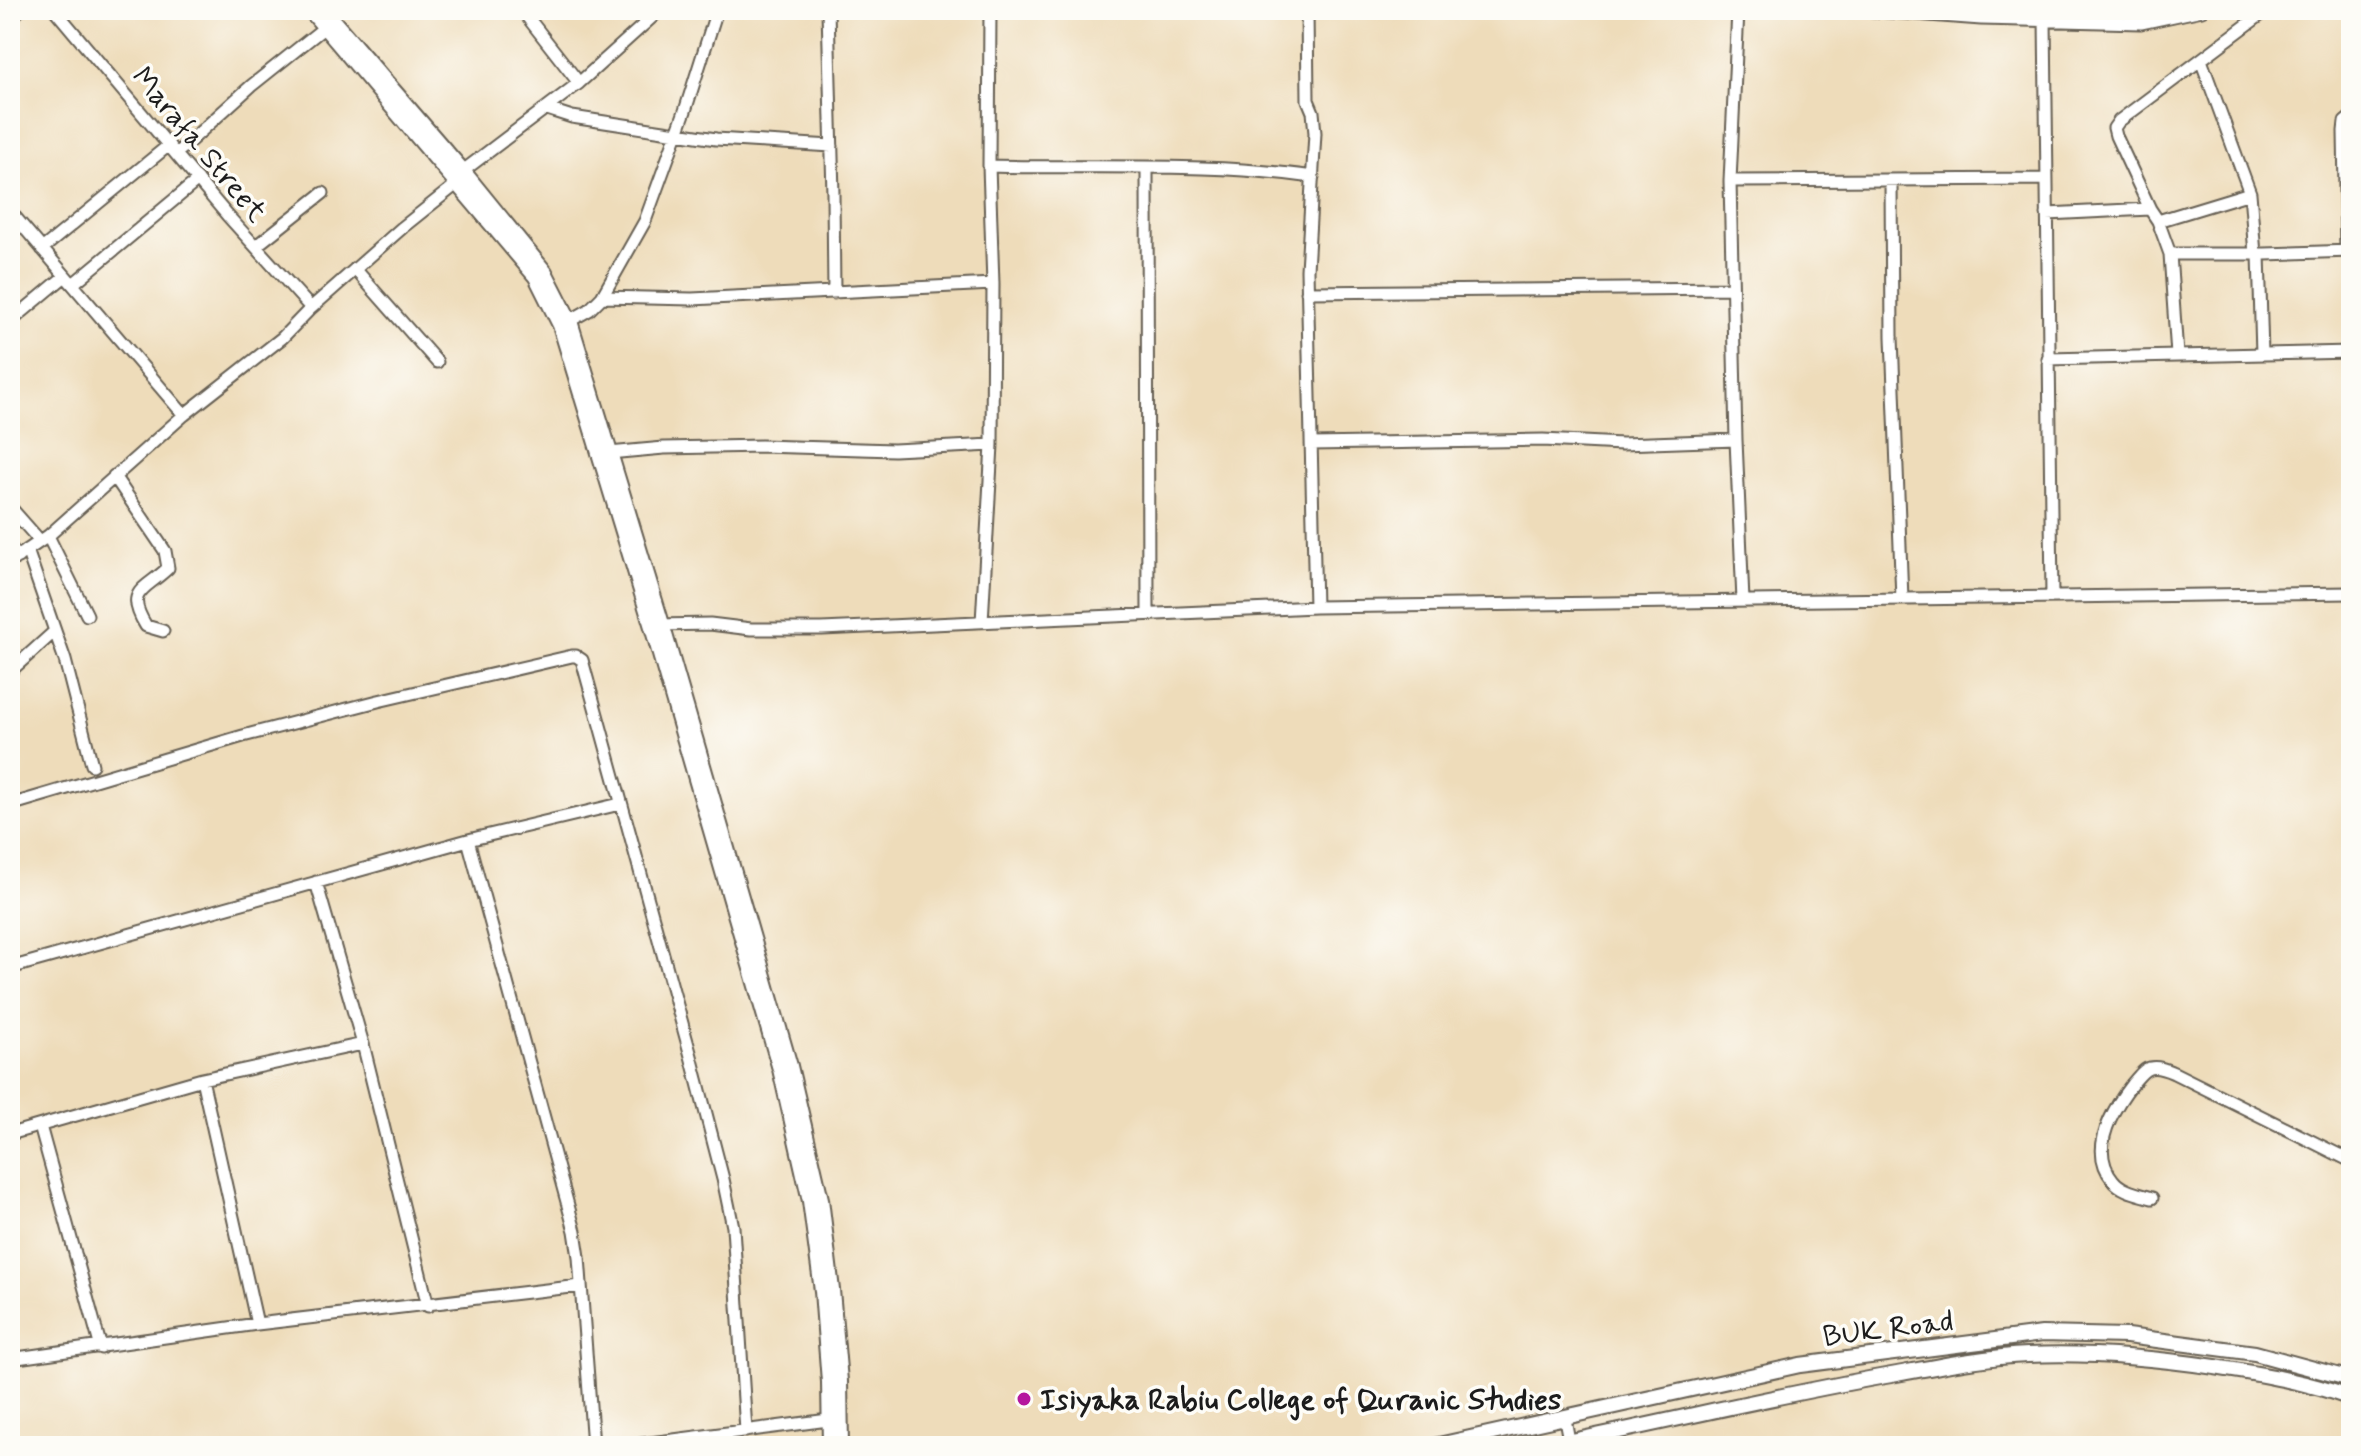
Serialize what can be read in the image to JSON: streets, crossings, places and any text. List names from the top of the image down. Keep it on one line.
{"streets":{"main road":["BUK Road"],"street":["Marafa Street"]},"places":["Isiyaka Rabiu College of Quranic Studies"]}
